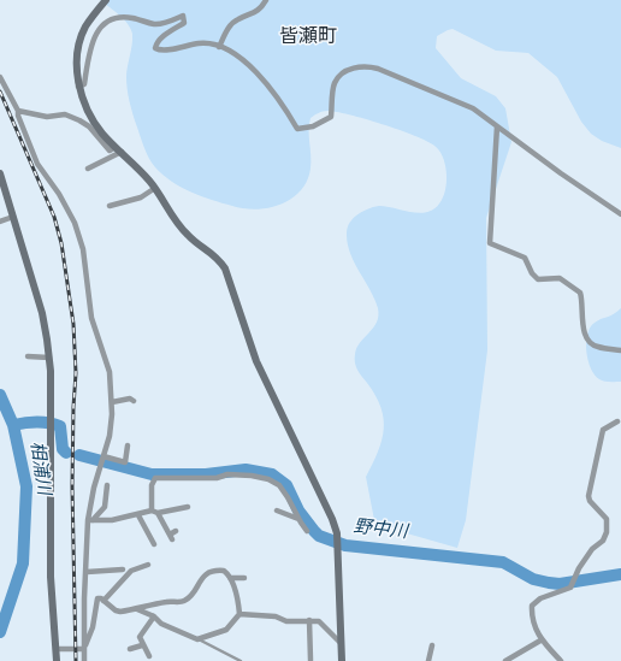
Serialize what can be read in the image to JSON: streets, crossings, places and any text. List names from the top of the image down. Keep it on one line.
{"districts":["皆瀬町"],"water":["相浦川","野中川"]}
